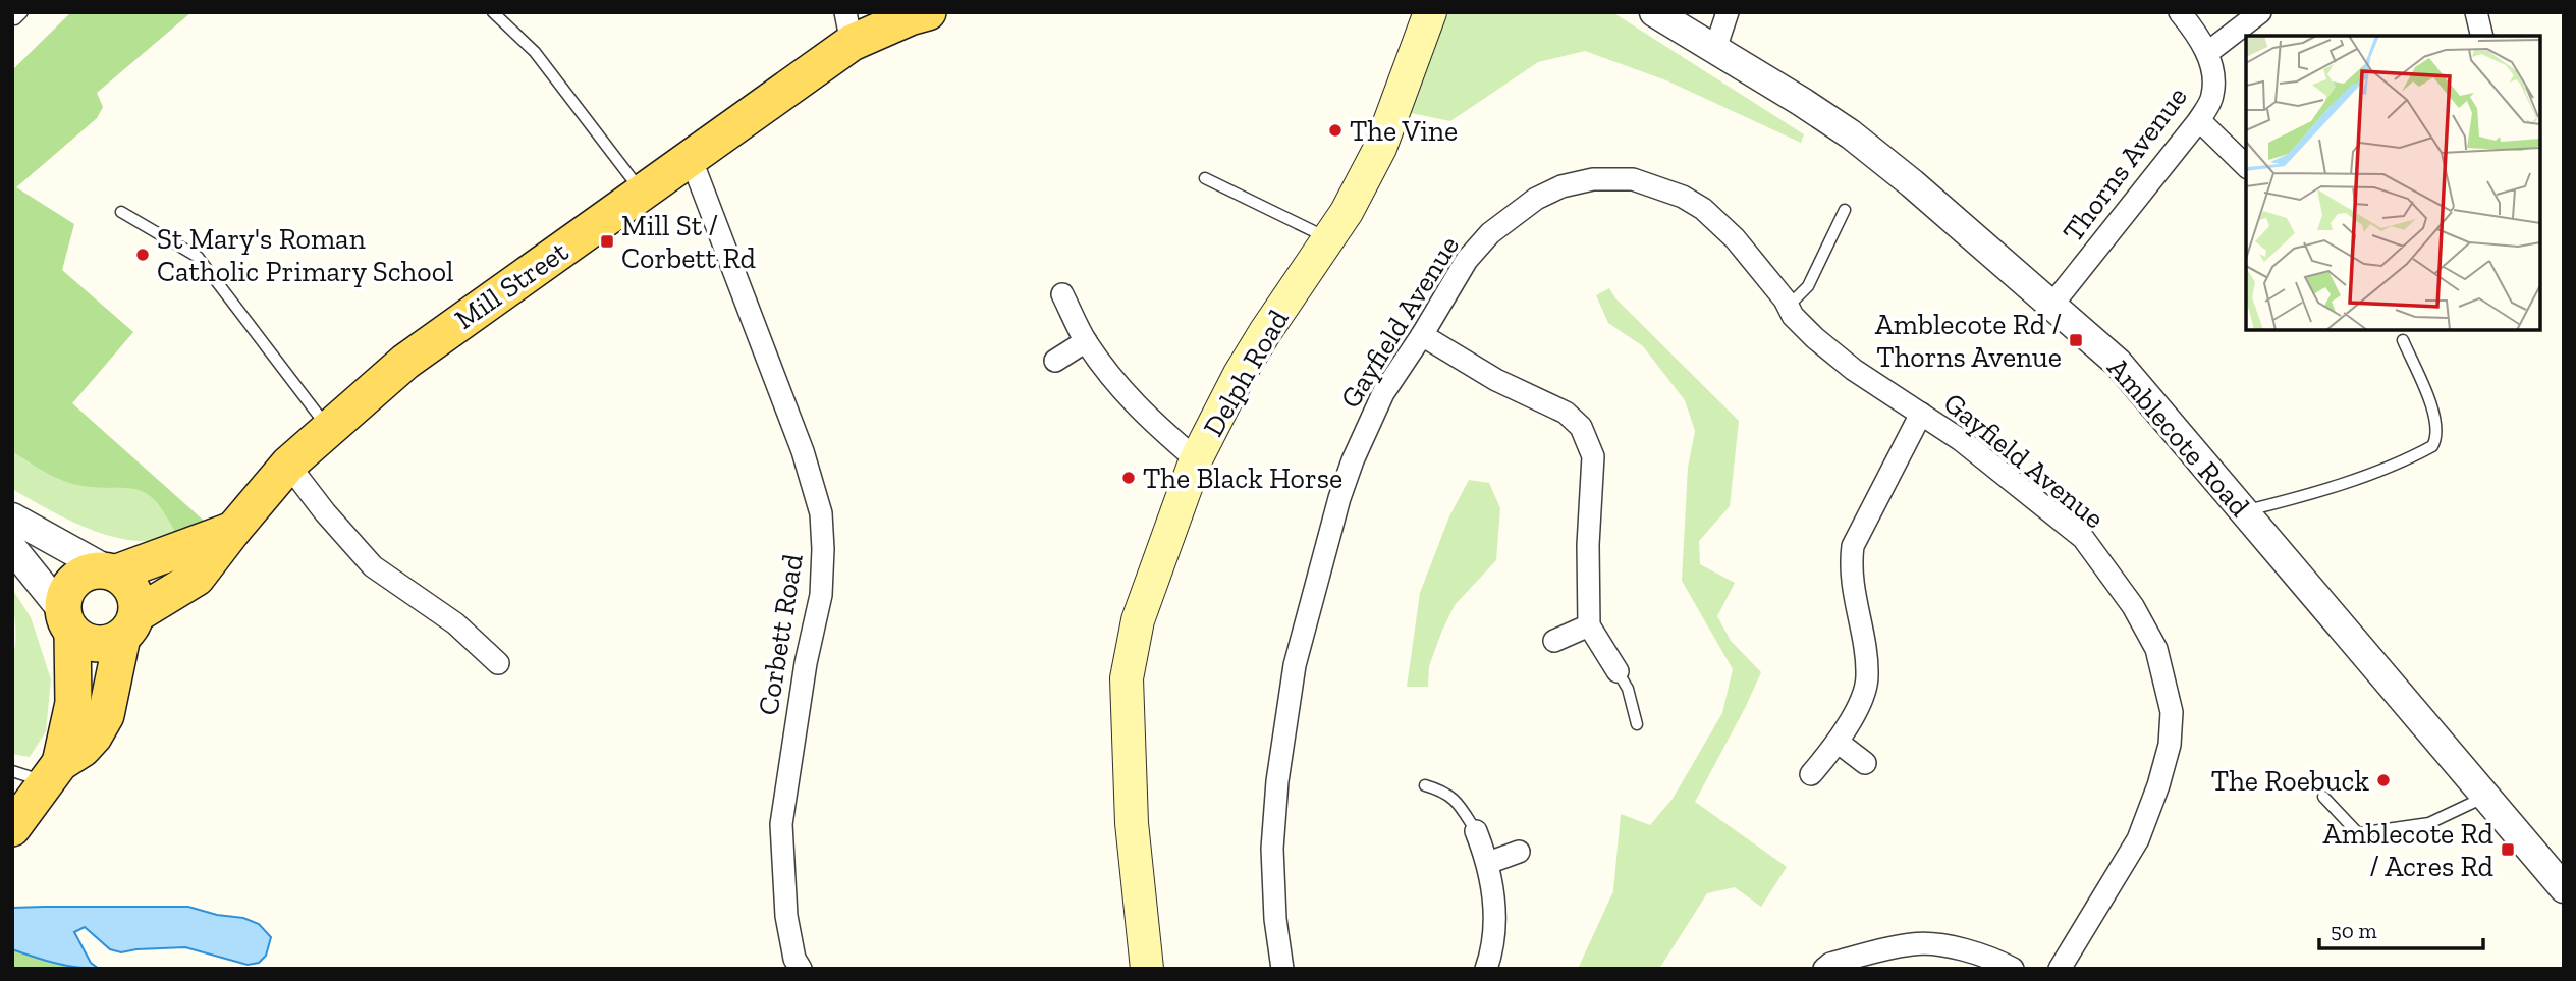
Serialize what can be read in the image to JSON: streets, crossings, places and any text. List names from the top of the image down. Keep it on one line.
{"streets":{"main road":["Mill Street","Delph Road"],"street":["Thorns Avenue","Gayfield Avenue","Amblecote Road","Corbett Road"]},"crossings":[["Thorns Avenue","Amblecote Road"],["Mill Street","Corbett Road"]],"places":{"other":["The Vine","St Mary's Roman Catholic Primary School","The Black Horse","The Roebuck"],"transit":["Mill St / Corbett Rd","Amblecote Rd / Thorns Avenue","Amblecote Rd / Acres Rd"]},"scale_bar":"50 m"}
